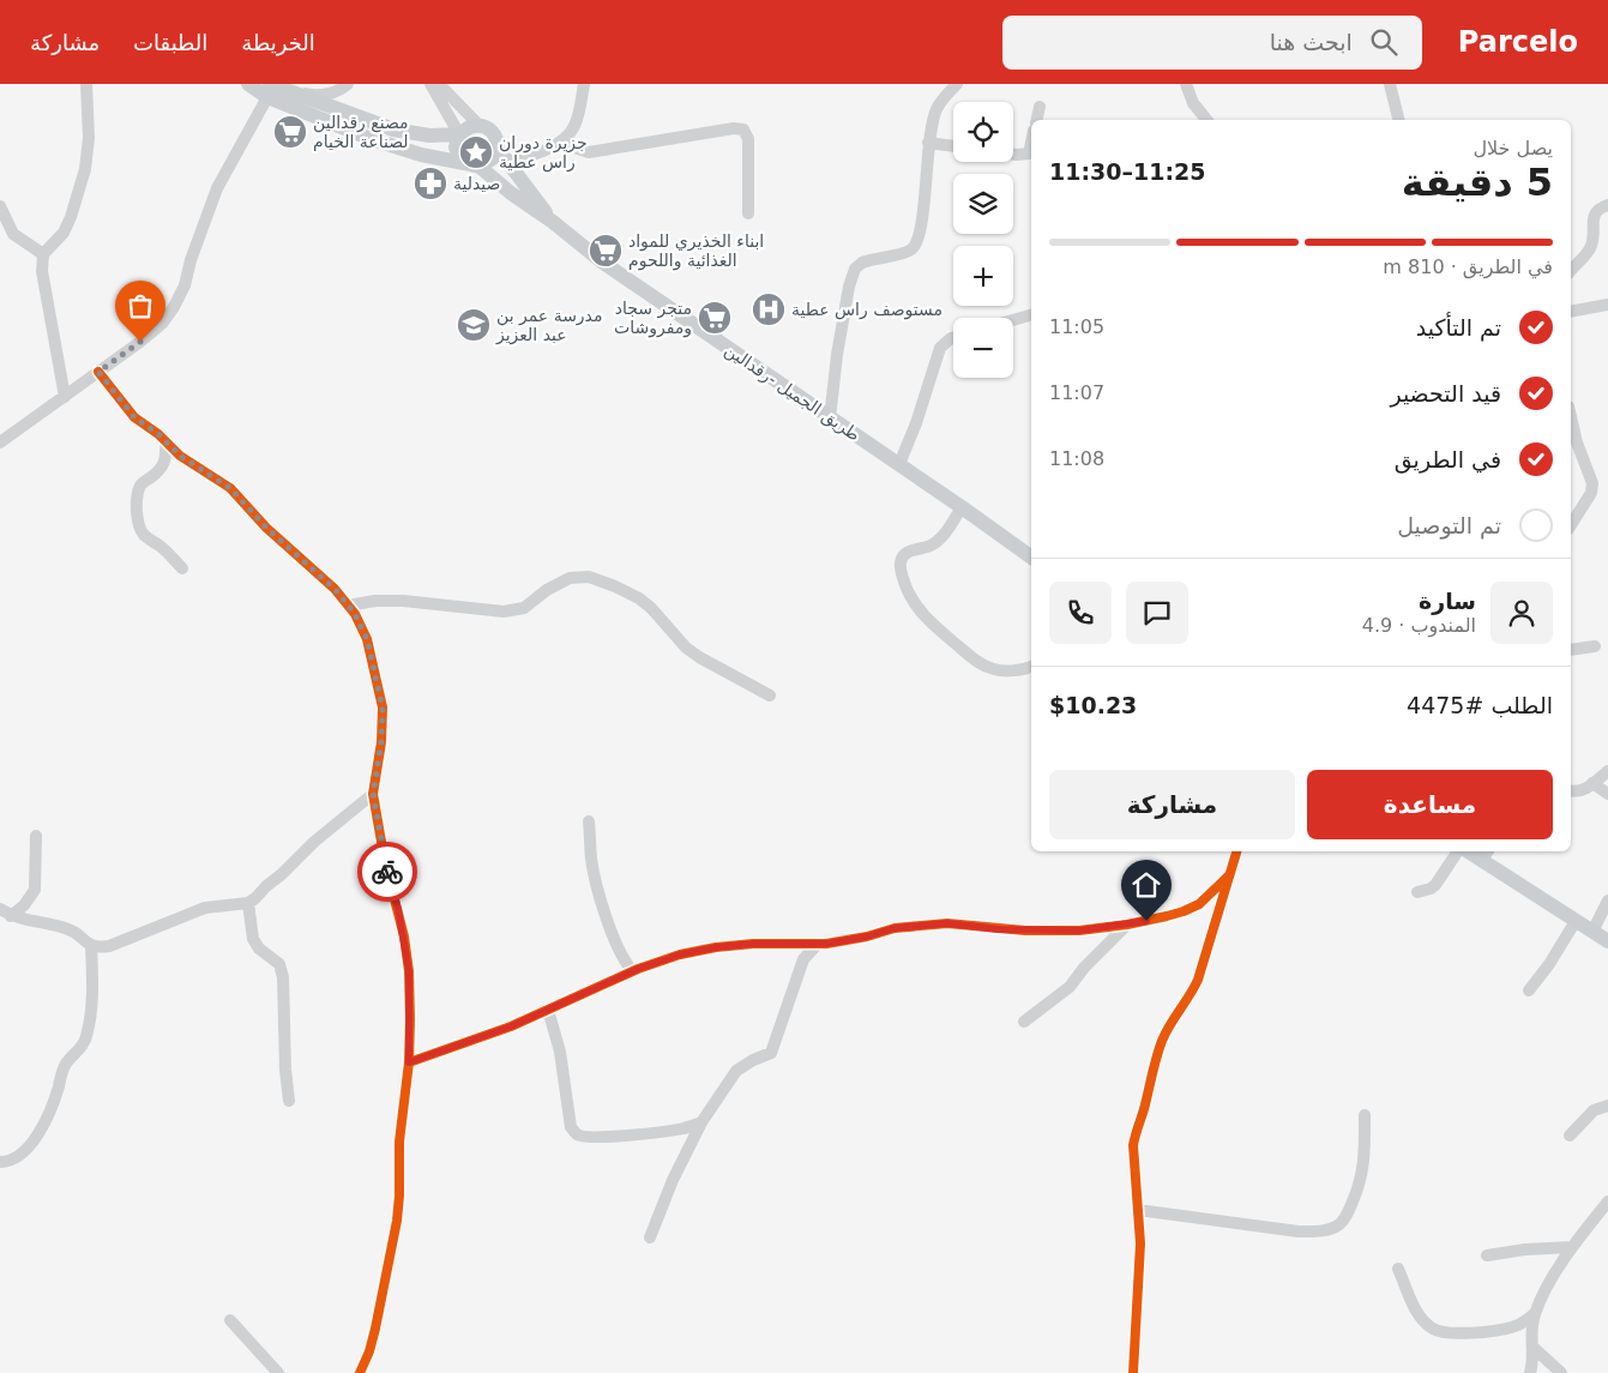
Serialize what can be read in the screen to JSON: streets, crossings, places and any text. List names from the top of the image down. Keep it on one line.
{"streets":{"main road":["طريق الجميل -رقدالين"]},"places":{"supermarket":["مصنع رقدالين لصناعة الخيام","ابناء الخذيري للمواد الغذائية واللحوم","متجر سجاد ومفروشات"],"place":["جزيرة دوران راس عطية"],"pharmacy":["صيدلية"],"hospital":["مستوصف راس عطية"],"school or university":["مدرسة عمر بن عبد العزيز"]},"page":{"header":"Parcelo","search":"ابحث هنا","nav":["الخريطة","الطبقات","مشاركة"],"map_buttons":["+","−"],"heading":["5 دقيقة","يصل خلال","11:25–11:30"],"panel":["سارة","المندوب · 4.9","الطلب #4475","$10.23"],"bar":"في الطريق · 810 m","list":[["تم التأكيد","11:05"],["قيد التحضير","11:07"],["في الطريق","11:08"],"تم التوصيل"],"buttons":["مساعدة","مشاركة"]}}
